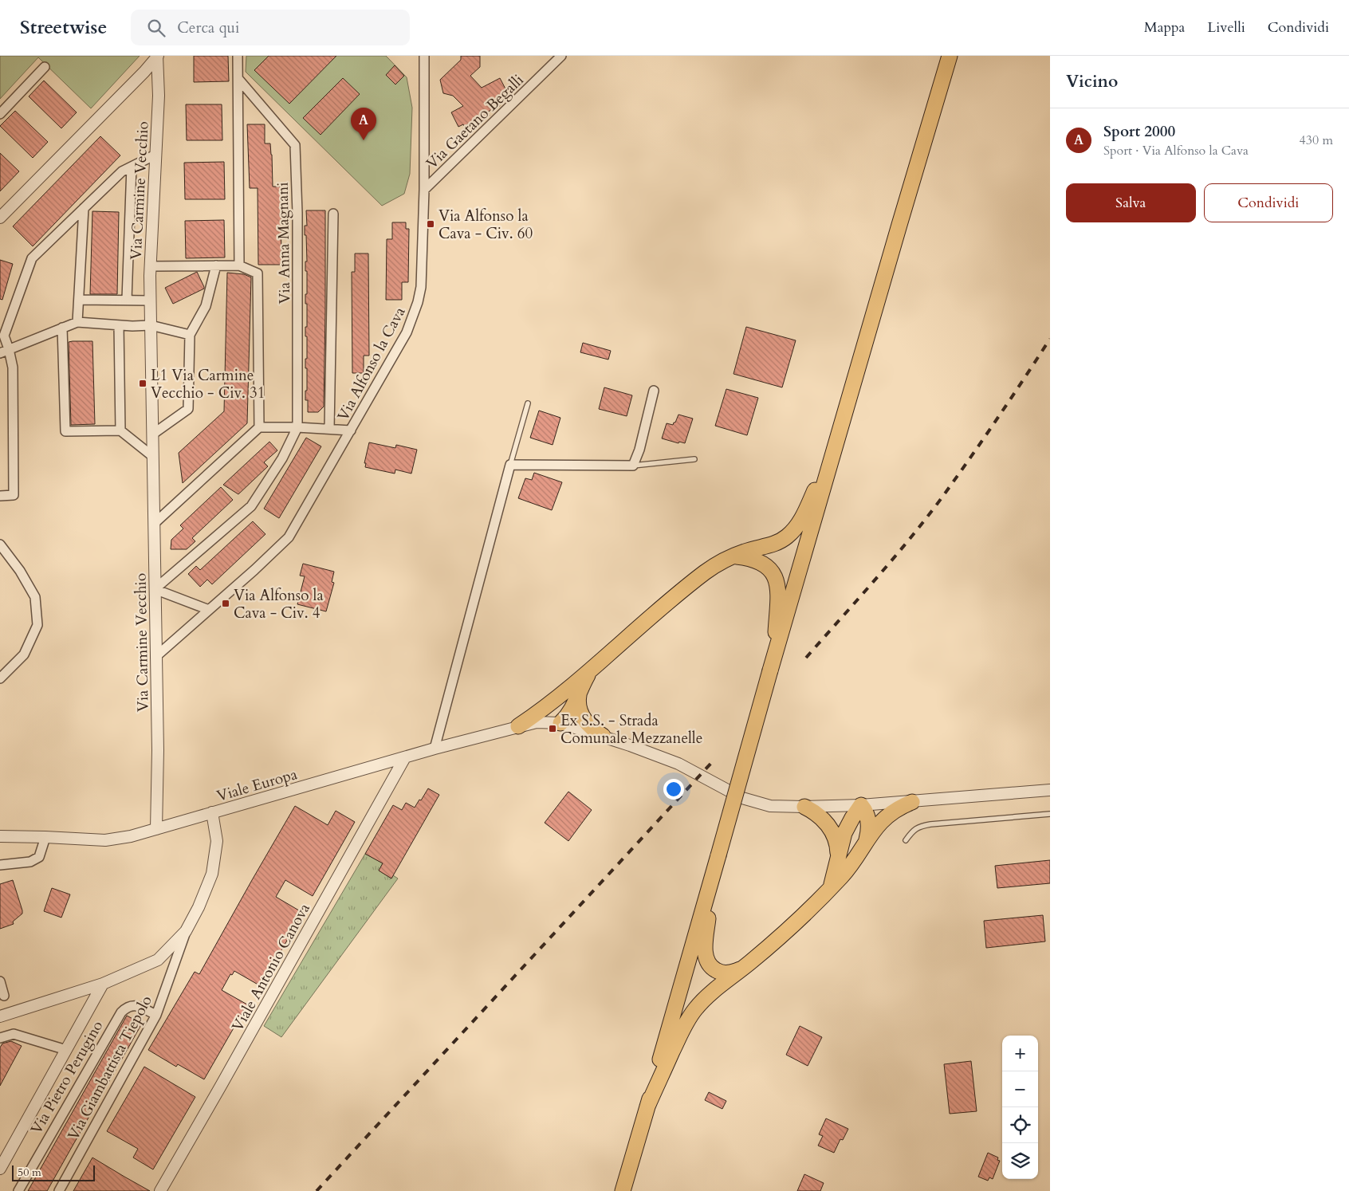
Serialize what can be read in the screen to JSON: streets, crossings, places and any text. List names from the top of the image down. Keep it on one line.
{"streets":{"street":["Via Gaetano Begalli","Via Carmine Vecchio","Via Anna Magnani","Via Alfonso la Cava","Viale Europa","Viale Antonio Canova","Via Giambattista Tiepolo","Via Pietro Perugino"]},"crossings":[["Via Gaetano Begalli","Via Alfonso la Cava"],["Via Carmine Vecchio","Via Alfonso la Cava"],["Via Carmine Vecchio","Viale Europa"],["Viale Europa","Viale Antonio Canova"],["Via Giambattista Tiepolo","Via Pietro Perugino"]],"places":{"transit":["Via Alfonso la Cava - Civ. 60","L1 Via Carmine Vecchio - Civ. 31","Via Alfonso la Cava - Civ. 4","Ex S.S. - Strada Comunale Mezzanelle"]},"scale_bar":"50 m","page":{"header":"Streetwise","search":"Cerca qui","nav":["Mappa","Livelli","Condividi"],"heading":"Vicino","pins":"A","list":[{"mark":"A","name":"Sport 2000","note":"Sport · Via Alfonso la Cava","value":"430 m"}],"buttons":["Salva","Condividi"],"map_buttons":["+","−"],"scale":"50 m"}}
